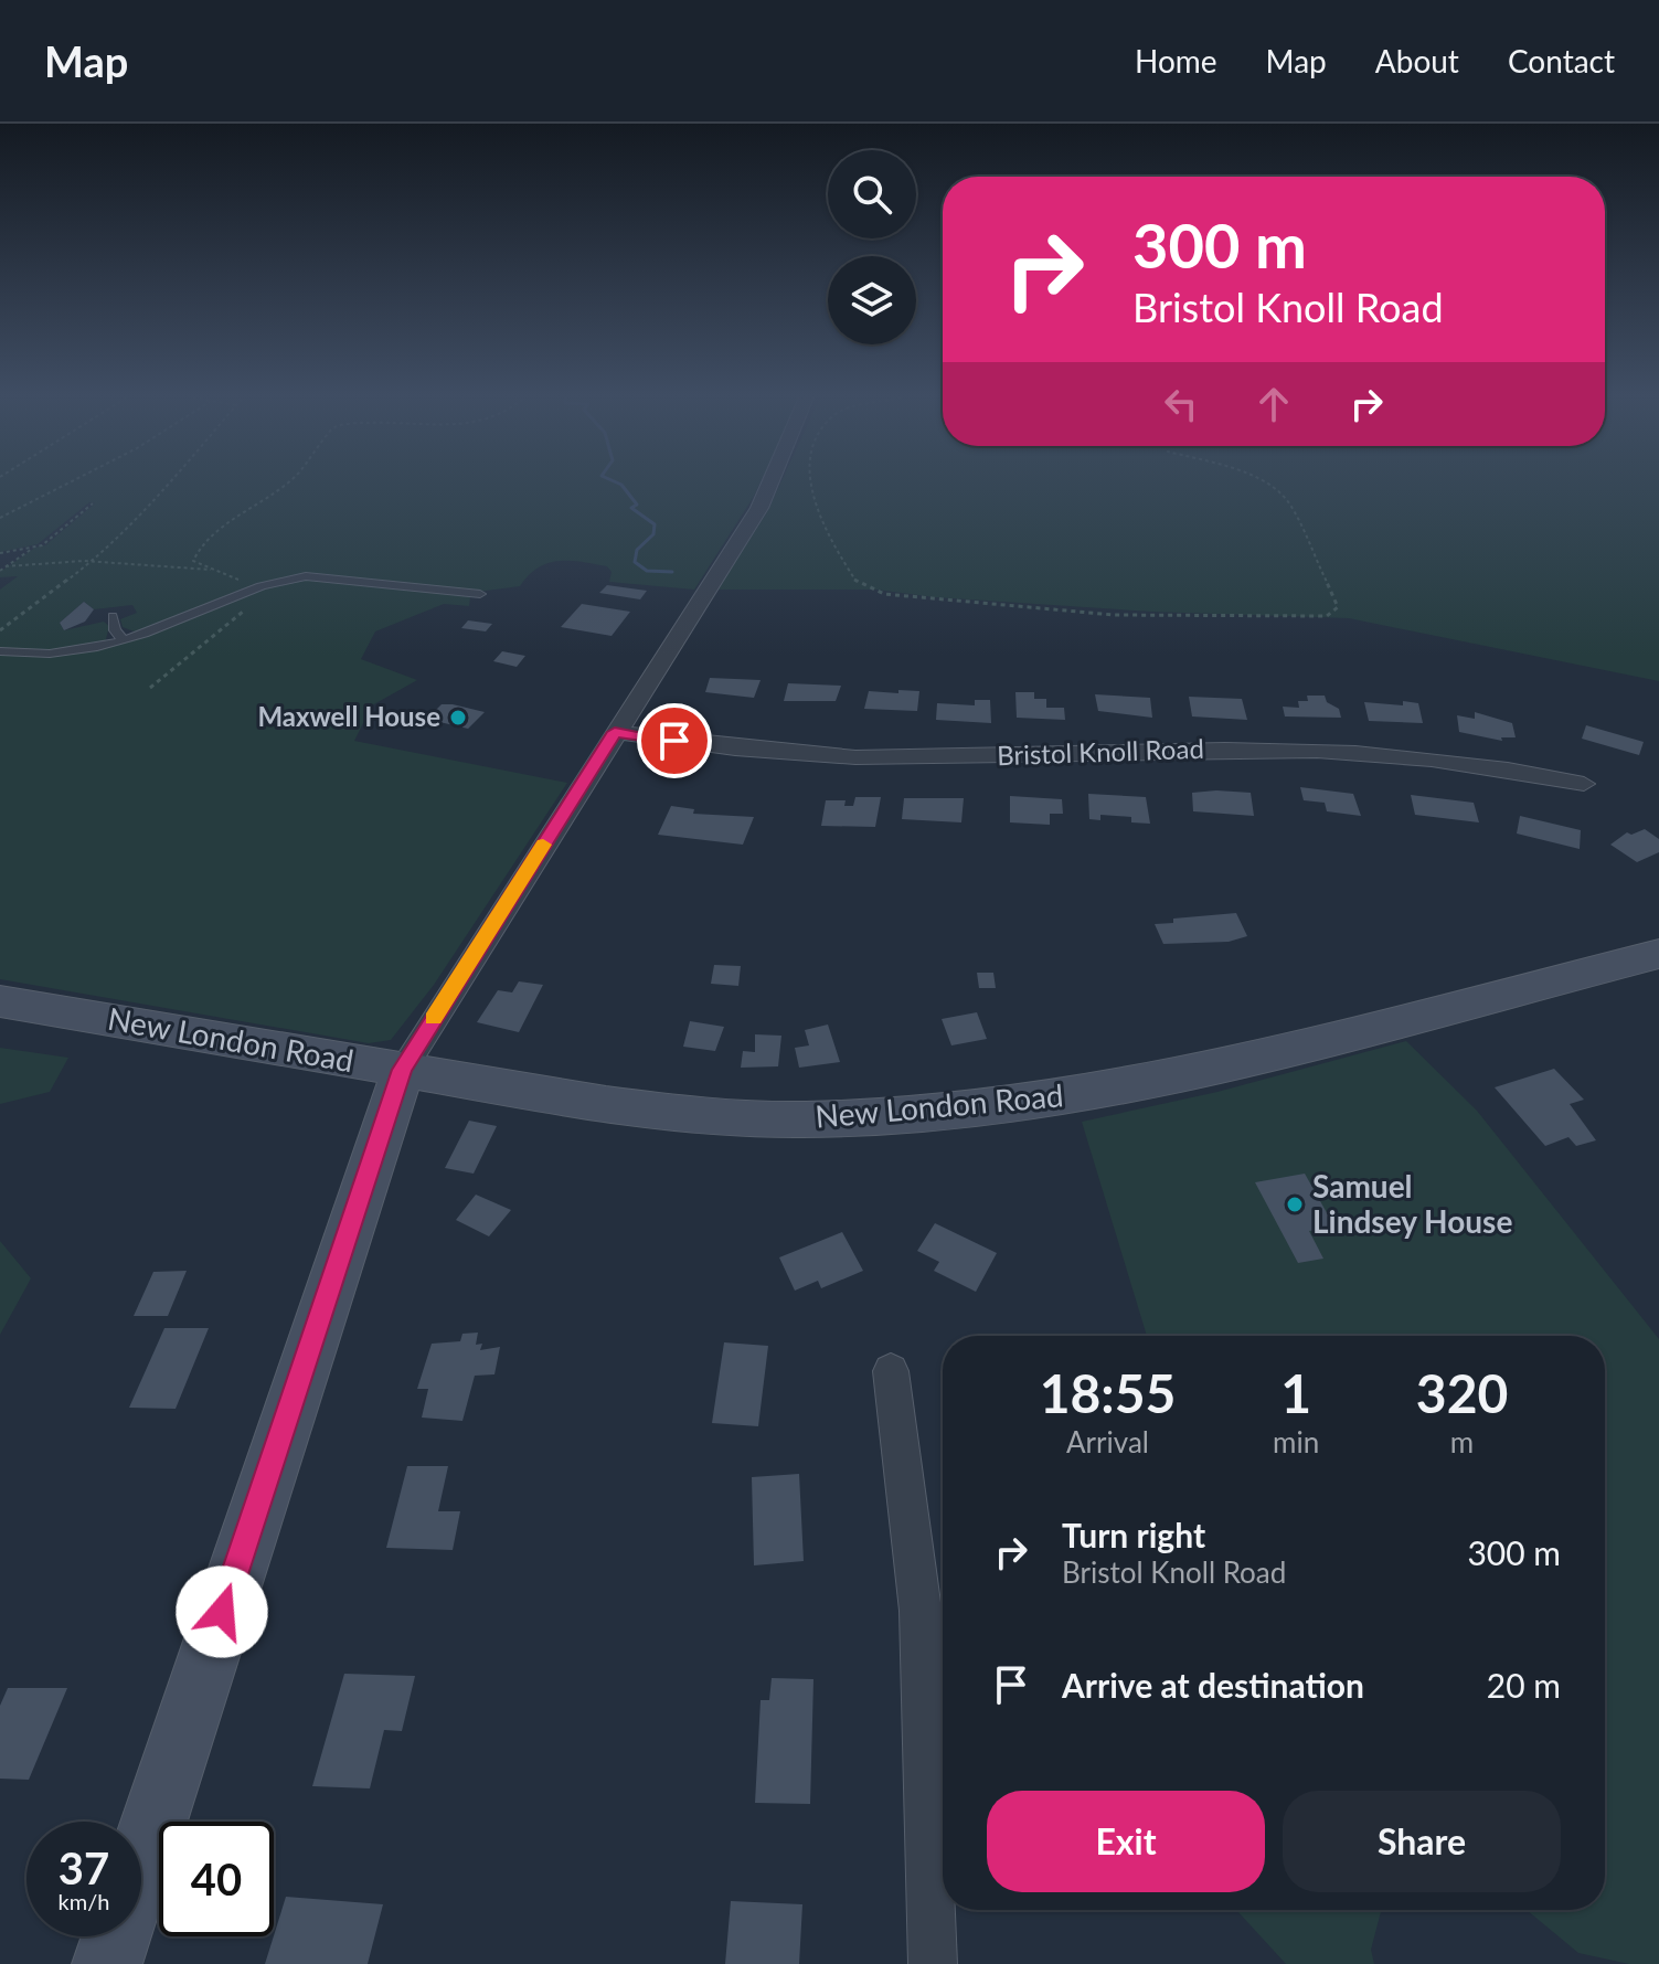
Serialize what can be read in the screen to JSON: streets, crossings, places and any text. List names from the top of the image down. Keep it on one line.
{"streets":{"main road":["New London Road"],"street":["Bristol Knoll Road"]},"places":["Maxwell House","Samuel Lindsey House"],"page":{"header":"Map","nav":["Home","Map","About","Contact"],"turn":["300 m","Bristol Knoll Road"],"eta":["18:55","Arrival","1","min","320","m"],"list":[{"name":"Turn right","note":"Bristol Knoll Road","value":"300 m"},{"name":"Arrive at destination","value":"20 m"}],"buttons":["Exit","Share"],"speed":"37 km/h","limit":"40"}}
